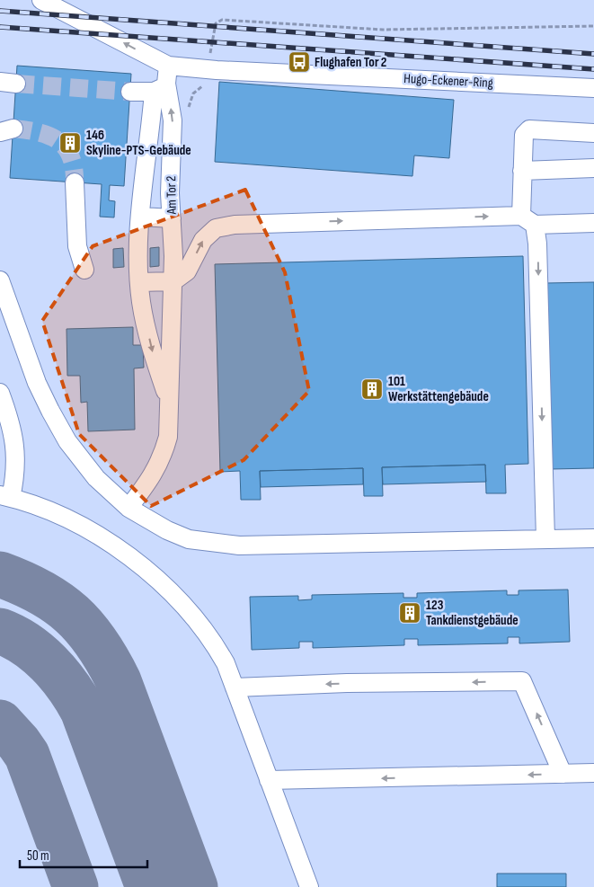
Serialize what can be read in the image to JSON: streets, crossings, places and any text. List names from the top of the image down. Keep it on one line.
{"streets":{"street":["Hugo-Eckener-Ring","Am Tor 2"]},"places":{"bus stop":["Flughafen Tor 2"],"building":["146 Skyline-PTS-Gebäude","101 Werkstättengebäude","123 Tankdienstgebäude"]},"scale_bar":"50 m"}
